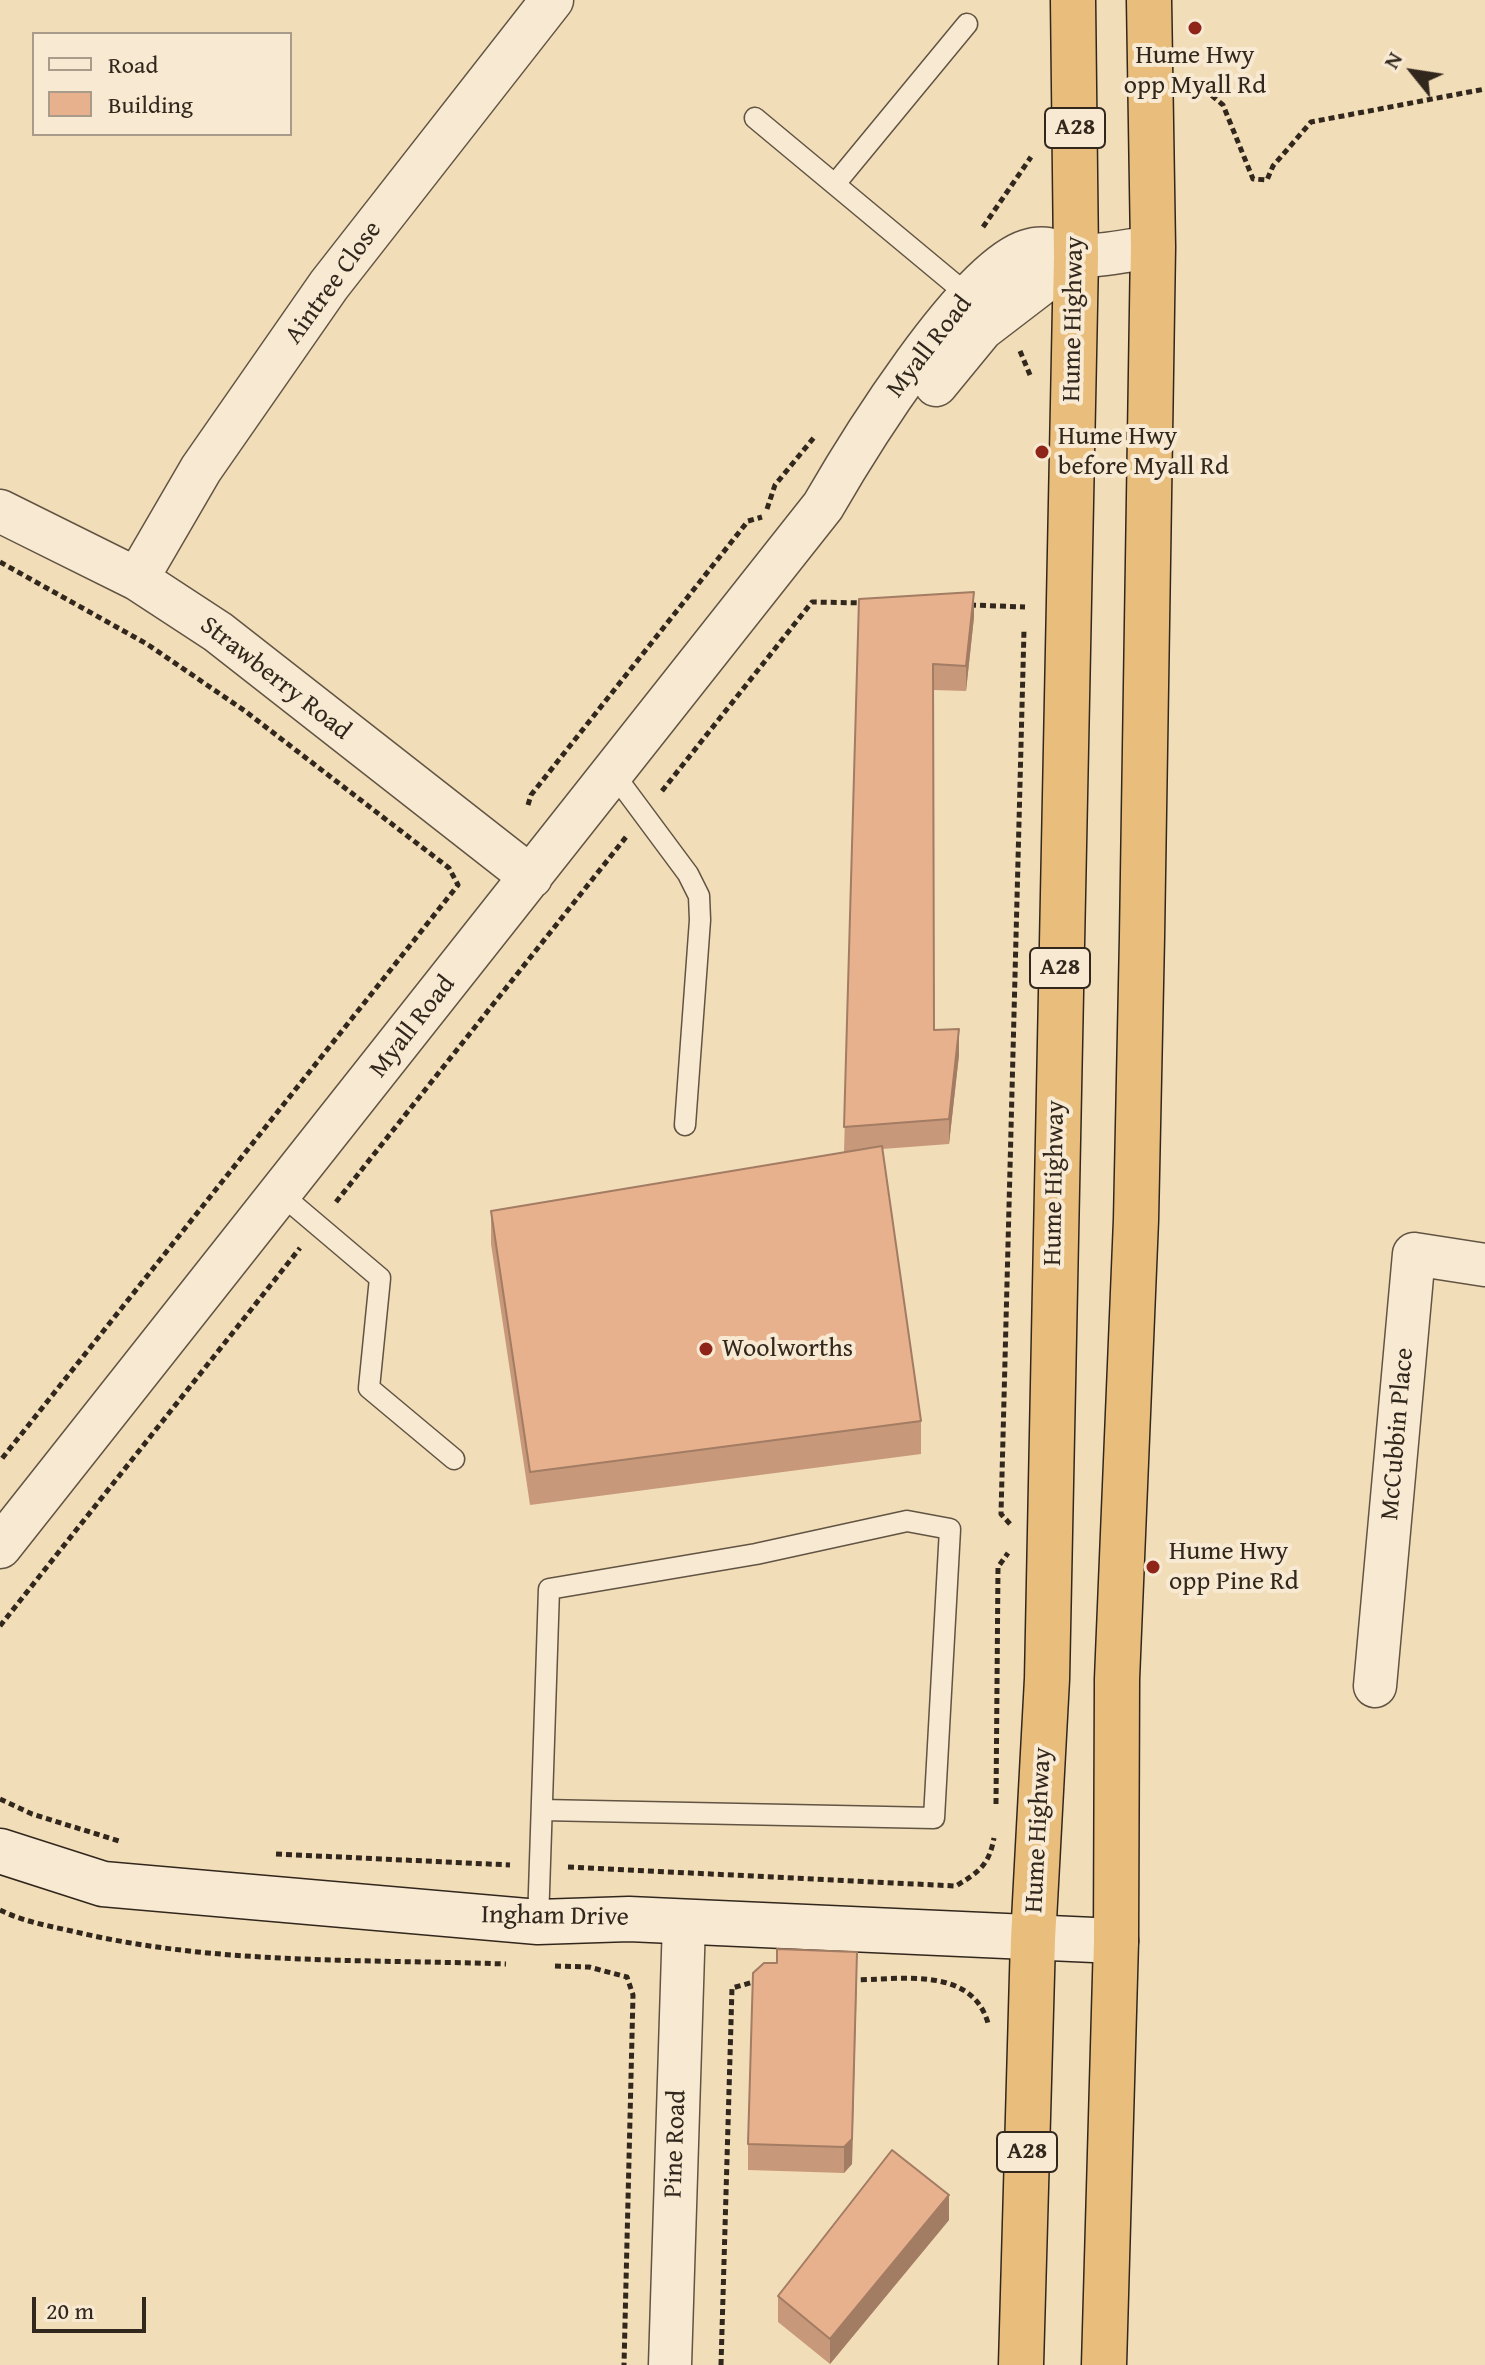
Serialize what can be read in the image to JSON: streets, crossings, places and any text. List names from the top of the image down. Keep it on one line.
{"streets":{"highway":["A28","Hume Highway"],"street":["Aintree Close","Myall Road","Strawberry Road","McCubbin Place","Ingham Drive","Pine Road"]},"crossings":[["Aintree Close","Strawberry Road"],["Hume Highway","Myall Road"],["Hume Highway","Ingham Drive"],["Myall Road","Strawberry Road"],["Ingham Drive","Pine Road"]],"places":["Hume Hwy opp Myall Rd","Hume Hwy before Myall Rd","Woolworths","Hume Hwy opp Pine Rd"],"legend":["Road","Building"],"scale_bar":"20 m","north":"top left"}
